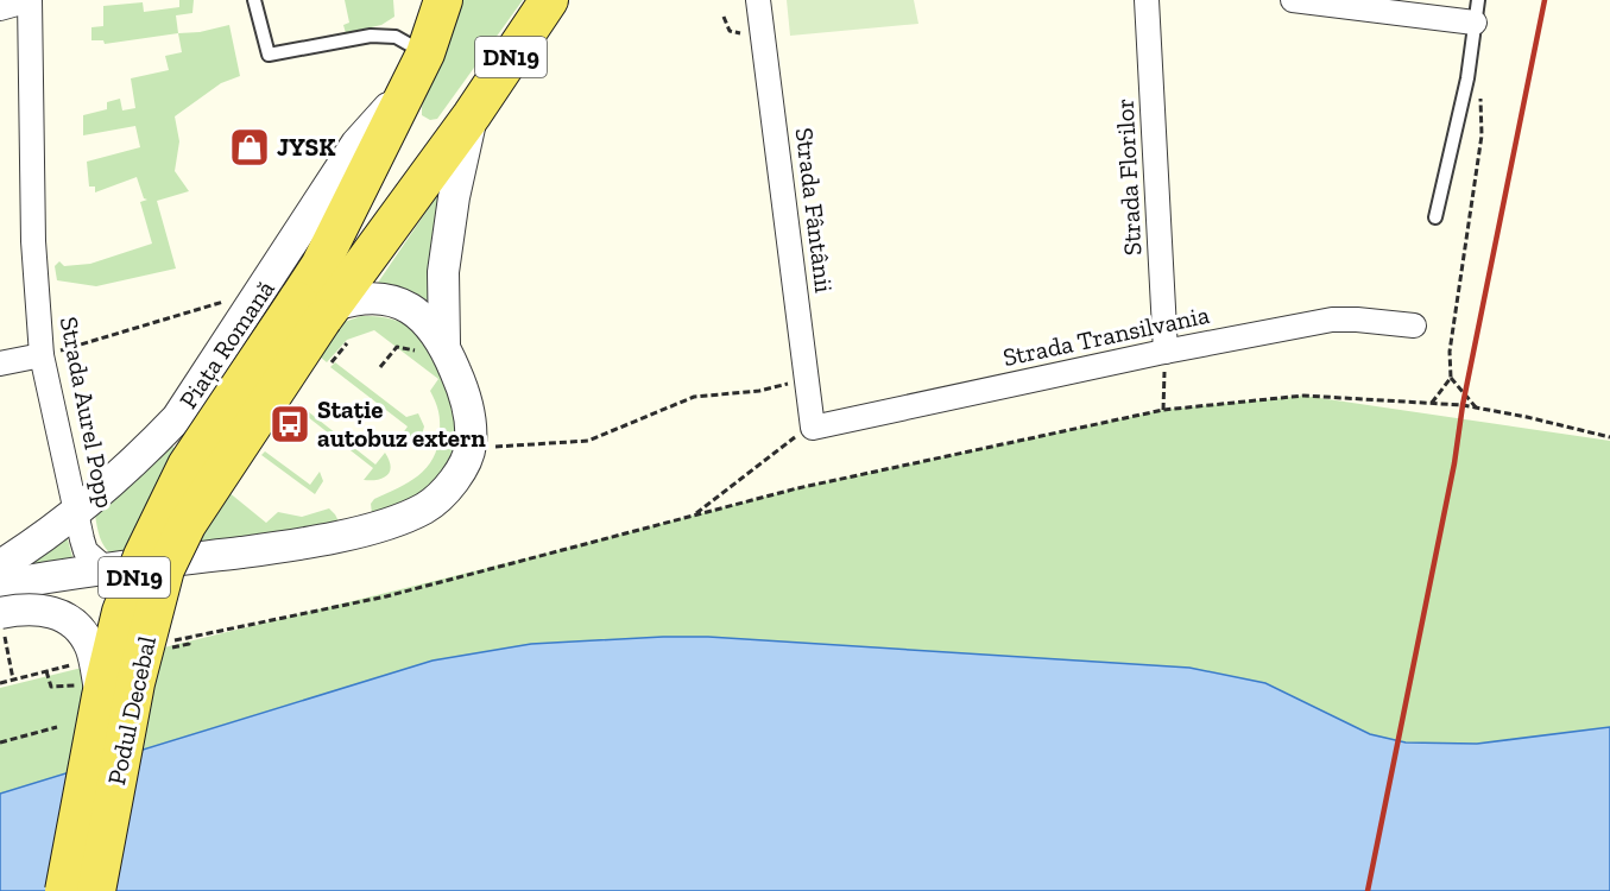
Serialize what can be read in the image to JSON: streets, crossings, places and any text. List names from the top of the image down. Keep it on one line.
{"streets":{"main road":["DN19","Piața Romană","Podul Decebal"],"street":["Strada Florilor","Strada Fântânii","Strada Transilvania","Strada Aurel Popp"]},"crossings":[["DN19","Piața Romană"],["DN19","Podul Decebal"],["Strada Florilor","Strada Transilvania"],["Strada Fântânii","Strada Transilvania"],["Piața Romană","Strada Aurel Popp"],["Piața Romană","Podul Decebal"]],"places":{"shop":["JYSK"],"bus stop":["Stație autobuz extern"]}}
